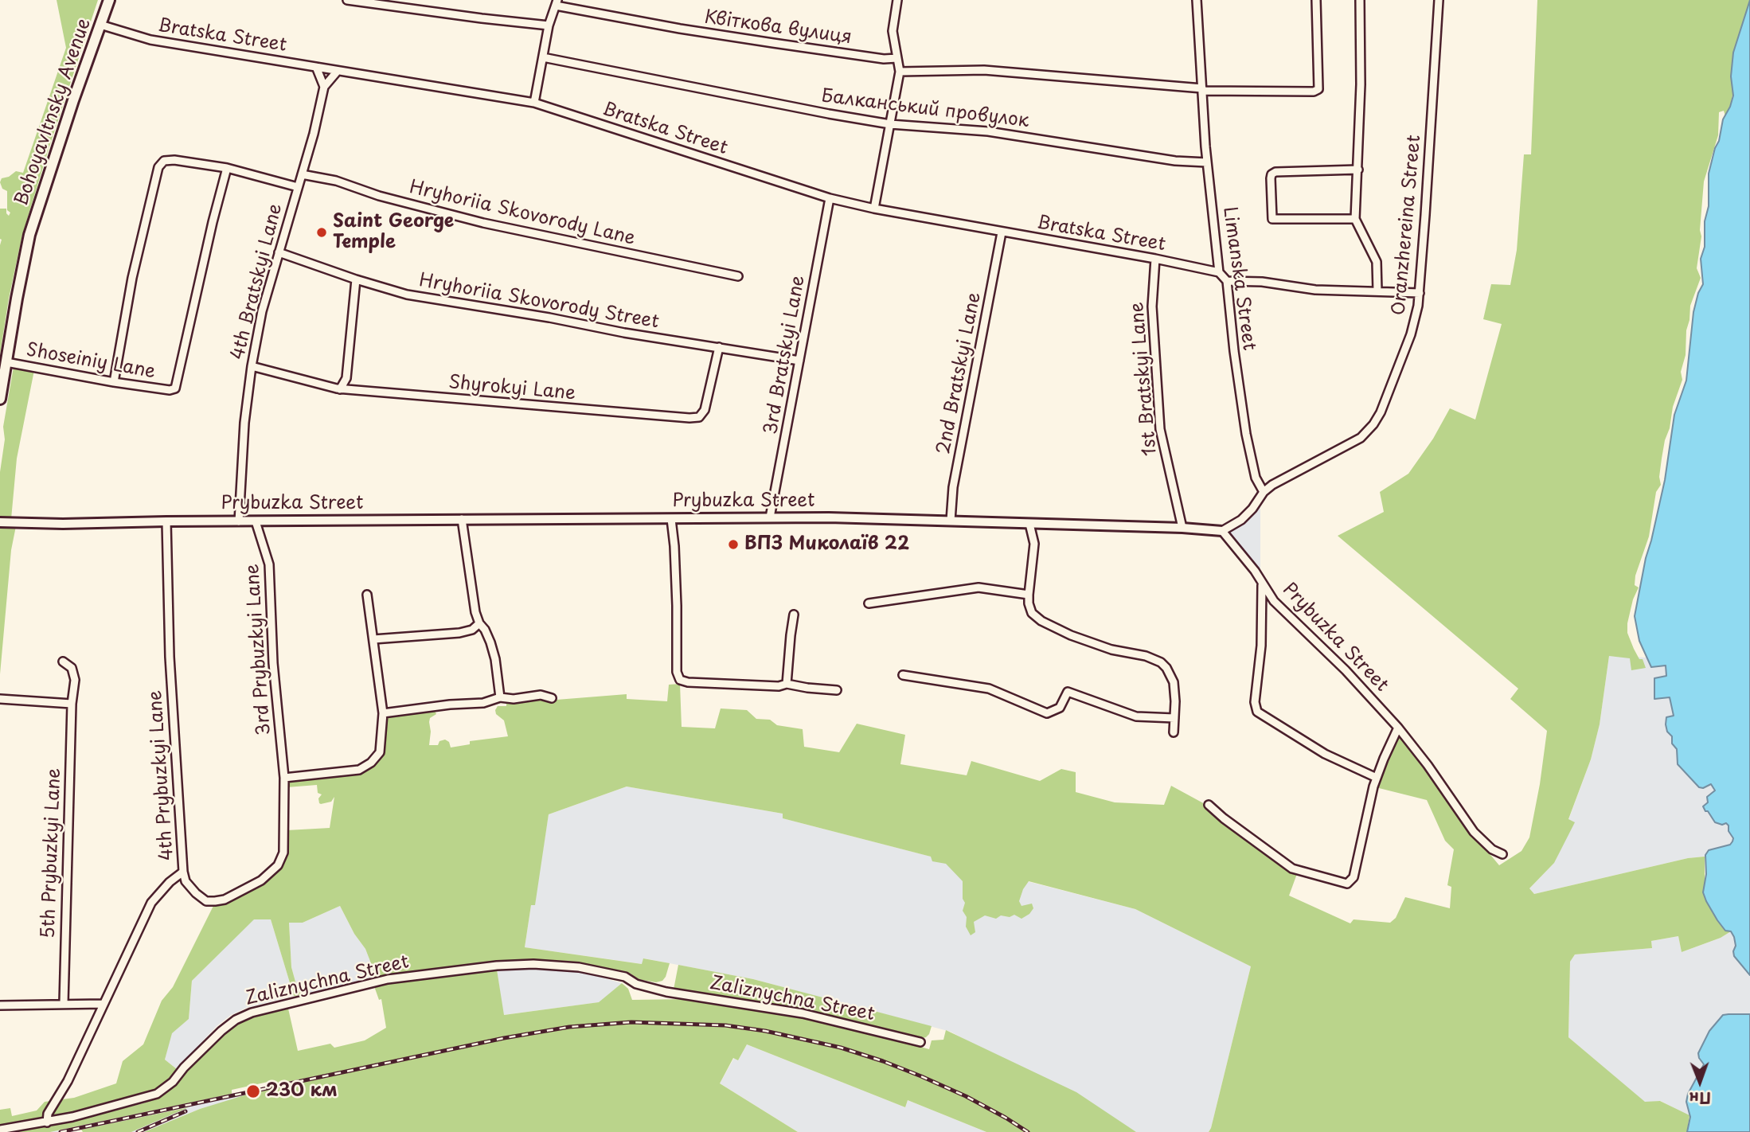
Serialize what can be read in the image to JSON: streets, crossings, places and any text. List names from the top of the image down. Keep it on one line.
{"streets":{"main road":["Bohoyavltnsky Avenue"],"street":["Квіткова вулиця","Bratska Street","Балканський провулок","Hryhoriia Skovorody Lane","Oranzhereina Street","Limanska Street","4th Bratskyi Lane","Hryhoriia Skovorody Street","3rd Bratskyi Lane","Shoseiniy Lane","2nd Bratskyi Lane","1st Bratskyi Lane","Shyrokyi Lane","Prybuzka Street","3rd Prybuzkyi Lane","4th Prybuzkyi Lane","5th Prybuzkyi Lane","Zaliznychna Street"]},"crossings":[["Bratska Street","Bohoyavltnsky Avenue"],["Bratska Street","Limanska Street"],["Bratska Street","4th Bratskyi Lane"],["Bratska Street","3rd Bratskyi Lane"],["Bratska Street","2nd Bratskyi Lane"],["Bratska Street","1st Bratskyi Lane"],["Балканський провулок","Limanska Street"],["Bohoyavltnsky Avenue","Shoseiniy Lane"],["Hryhoriia Skovorody Lane","4th Bratskyi Lane"],["Oranzhereina Street","Limanska Street"],["Oranzhereina Street","Prybuzka Street"],["4th Bratskyi Lane","Hryhoriia Skovorody Street"],["4th Bratskyi Lane","Shyrokyi Lane"],["4th Bratskyi Lane","Prybuzka Street"],["Hryhoriia Skovorody Street","3rd Bratskyi Lane"],["Hryhoriia Skovorody Street","Shyrokyi Lane"],["3rd Bratskyi Lane","Prybuzka Street"],["2nd Bratskyi Lane","Prybuzka Street"],["1st Bratskyi Lane","Prybuzka Street"],["Prybuzka Street","3rd Prybuzkyi Lane"],["Prybuzka Street","4th Prybuzkyi Lane"],["3rd Prybuzkyi Lane","4th Prybuzkyi Lane"],["4th Prybuzkyi Lane","Zaliznychna Street"]],"places":["Saint George Temple","ВПЗ Миколаїв 22","230 км"],"north":"bottom"}
